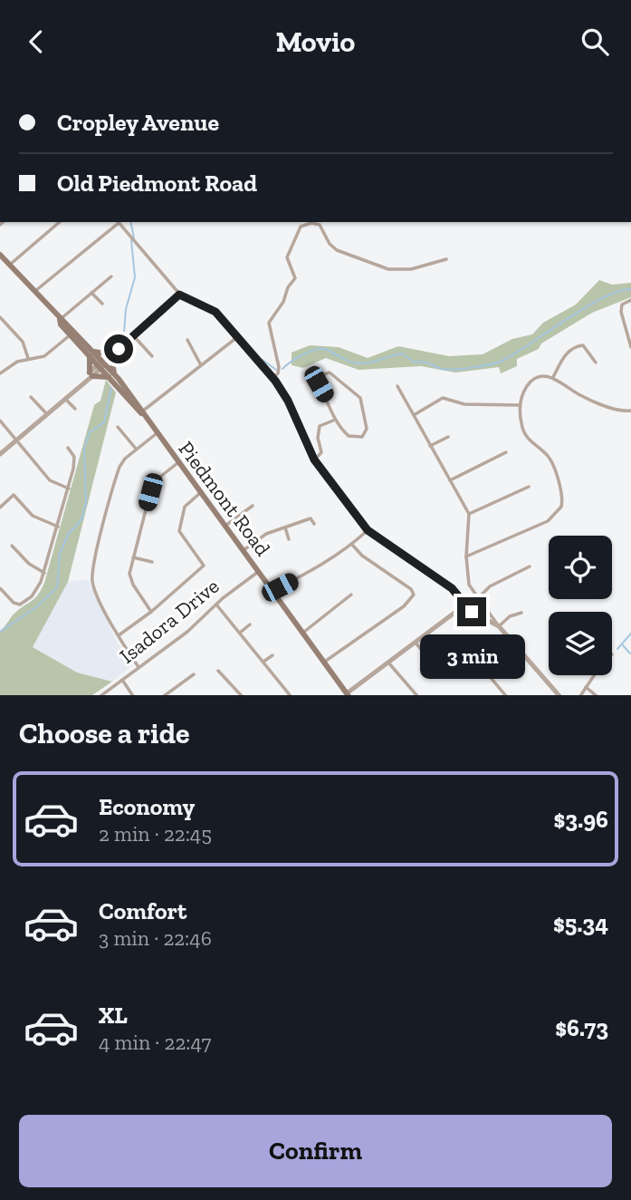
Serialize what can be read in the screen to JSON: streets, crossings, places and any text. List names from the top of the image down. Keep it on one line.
{"streets":{"main road":["Piedmont Road"],"street":["Isadora Drive"]},"crossings":[["Piedmont Road","Isadora Drive"]],"page":{"header":"Movio","banner":["Cropley Avenue","Old Piedmont Road"],"bubble":"3 min","heading":"Choose a ride","list":[{"name":"Economy","note":"2 min · 22:45","value":"$3.96"},{"name":"Comfort","note":"3 min · 22:46","value":"$5.34"},{"name":"XL","note":"4 min · 22:47","value":"$6.73"}],"buttons":"Confirm"}}
